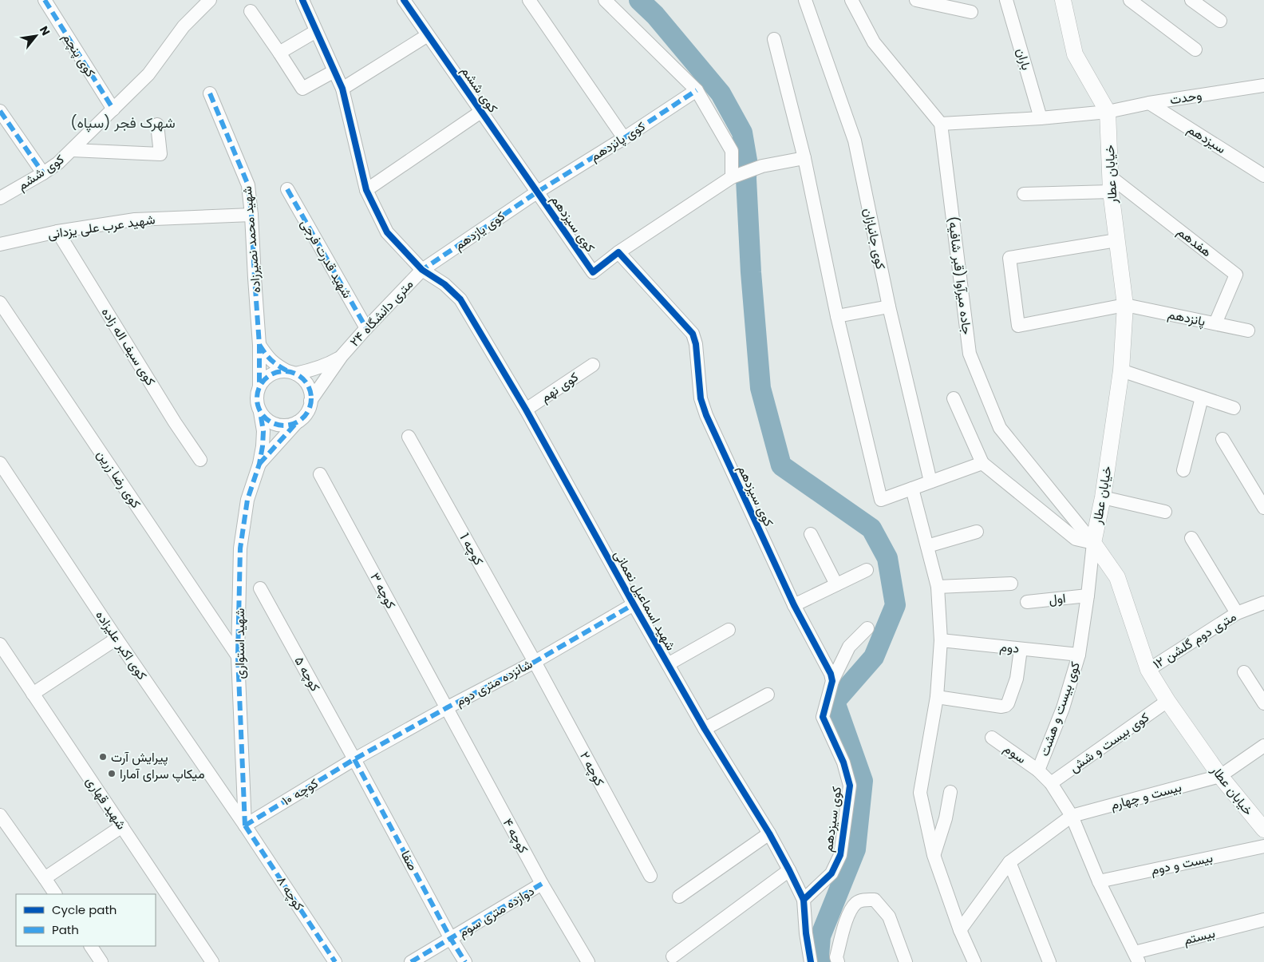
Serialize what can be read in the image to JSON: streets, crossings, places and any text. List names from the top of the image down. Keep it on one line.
{"streets":{"main road":["خیابان عطار"],"street":["کوی پنچم","باران","کوی ششم","وحدت","سیزدهم","کوی پانزدهم","کوی سیزدهم","شهید عرب علی یزدانی","کوی یازدهم","کوی جانبازان","شهید محمد نصیرزاده","هفدهم","شهید قدرت فرجی","جاده میرآوا (قبر شافیه)","۲۴ متری دانشگاه","پانزدهم","کوی سیف اله زاده","کوی نهم","کوی رضا زرین","کوچه 1","کوچه ۳","اول","شهید اسماعیل نعمانی","۱۲ متری دوم گلشن","شهید استواری","کوی اکبر علیزاده","دوم","کوچه ۵","شانزده متری دوم","کوی بیست و هشت","کوی بیست و شش","سوم","کوچه ۲","کوچه ۱۰","بیست و چهارم","شهید قهاری","کوچه ۴","صفا","بیست و دوم","کوچه ۸","دوازده متری سوم","بیستم"]},"crossings":[["کوی پنچم","کوی ششم"],["باران","وحدت"],["کوی ششم","کوی پانزدهم"],["کوی ششم","کوی سیزدهم"],["کوی ششم","کوی یازدهم"],["وحدت","سیزدهم"],["وحدت","خیابان عطار"],["وحدت","جاده میرآوا (قبر شافیه)"],["کوی پانزدهم","کوی سیزدهم"],["کوی پانزدهم","کوی یازدهم"],["خیابان عطار","هفدهم"],["خیابان عطار","جاده میرآوا (قبر شافیه)"],["خیابان عطار","پانزدهم"],["خیابان عطار","۱۲ متری دوم گلشن"],["خیابان عطار","کوی بیست و هشت"],["خیابان عطار","کوی بیست و شش"],["خیابان عطار","بیست و چهارم"],["کوی سیزدهم","کوی یازدهم"],["کوی سیزدهم","شهید اسماعیل نعمانی"],["شهید عرب علی یزدانی","شهید محمد نصیرزاده"],["شهید عرب علی یزدانی","کوی سیف اله زاده"],["کوی یازدهم","۲۴ متری دانشگاه"],["کوی یازدهم","شهید اسماعیل نعمانی"],["شهید محمد نصیرزاده","۲۴ متری دانشگاه"],["شهید محمد نصیرزاده","شهید استواری"],["هفدهم","پانزدهم"],["شهید قدرت فرجی","۲۴ متری دانشگاه"],["جاده میرآوا (قبر شافیه)","کوی بیست و هشت"],["۲۴ متری دانشگاه","شهید اسماعیل نعمانی"],["۲۴ متری دانشگاه","شهید استواری"],["کوی نهم","شهید اسماعیل نعمانی"],["کوی رضا زرین","شهید استواری"],["کوچه 1","شانزده متری دوم"],["کوچه 1","کوچه ۲"],["کوچه ۳","شانزده متری دوم"],["کوچه ۳","کوچه ۴"],["اول","کوی بیست و هشت"],["شهید اسماعیل نعمانی","شانزده متری دوم"],["شهید استواری","کوی اکبر علیزاده"],["شهید استواری","کوچه ۱۰"],["شهید استواری","کوچه ۸"],["کوی اکبر علیزاده","کوچه ۱۰"],["کوی اکبر علیزاده","کوچه ۸"],["دوم","کوی بیست و هشت"],["کوچه ۵","شانزده متری دوم"],["کوچه ۵","کوچه ۱۰"],["کوچه ۵","صفا"],["شانزده متری دوم","کوچه ۲"],["شانزده متری دوم","کوچه ۱۰"],["شانزده متری دوم","کوچه ۴"],["شانزده متری دوم","صفا"],["کوی بیست و هشت","کوی بیست و شش"],["کوی بیست و هشت","سوم"],["کوی بیست و هشت","بیست و چهارم"],["کوی بیست و هشت","بیست و دوم"],["کوی بیست و هشت","بیستم"],["کوچه ۱۰","صفا"],["کوچه ۱۰","کوچه ۸"],["کوچه ۴","دوازده متری سوم"],["صفا","دوازده متری سوم"]],"districts":["شهرک فجر (سپاه)"],"places":["پیرایش آرت","میکاپ سرای آمارا"],"legend":["Cycle path","Path"],"north":"top right"}
